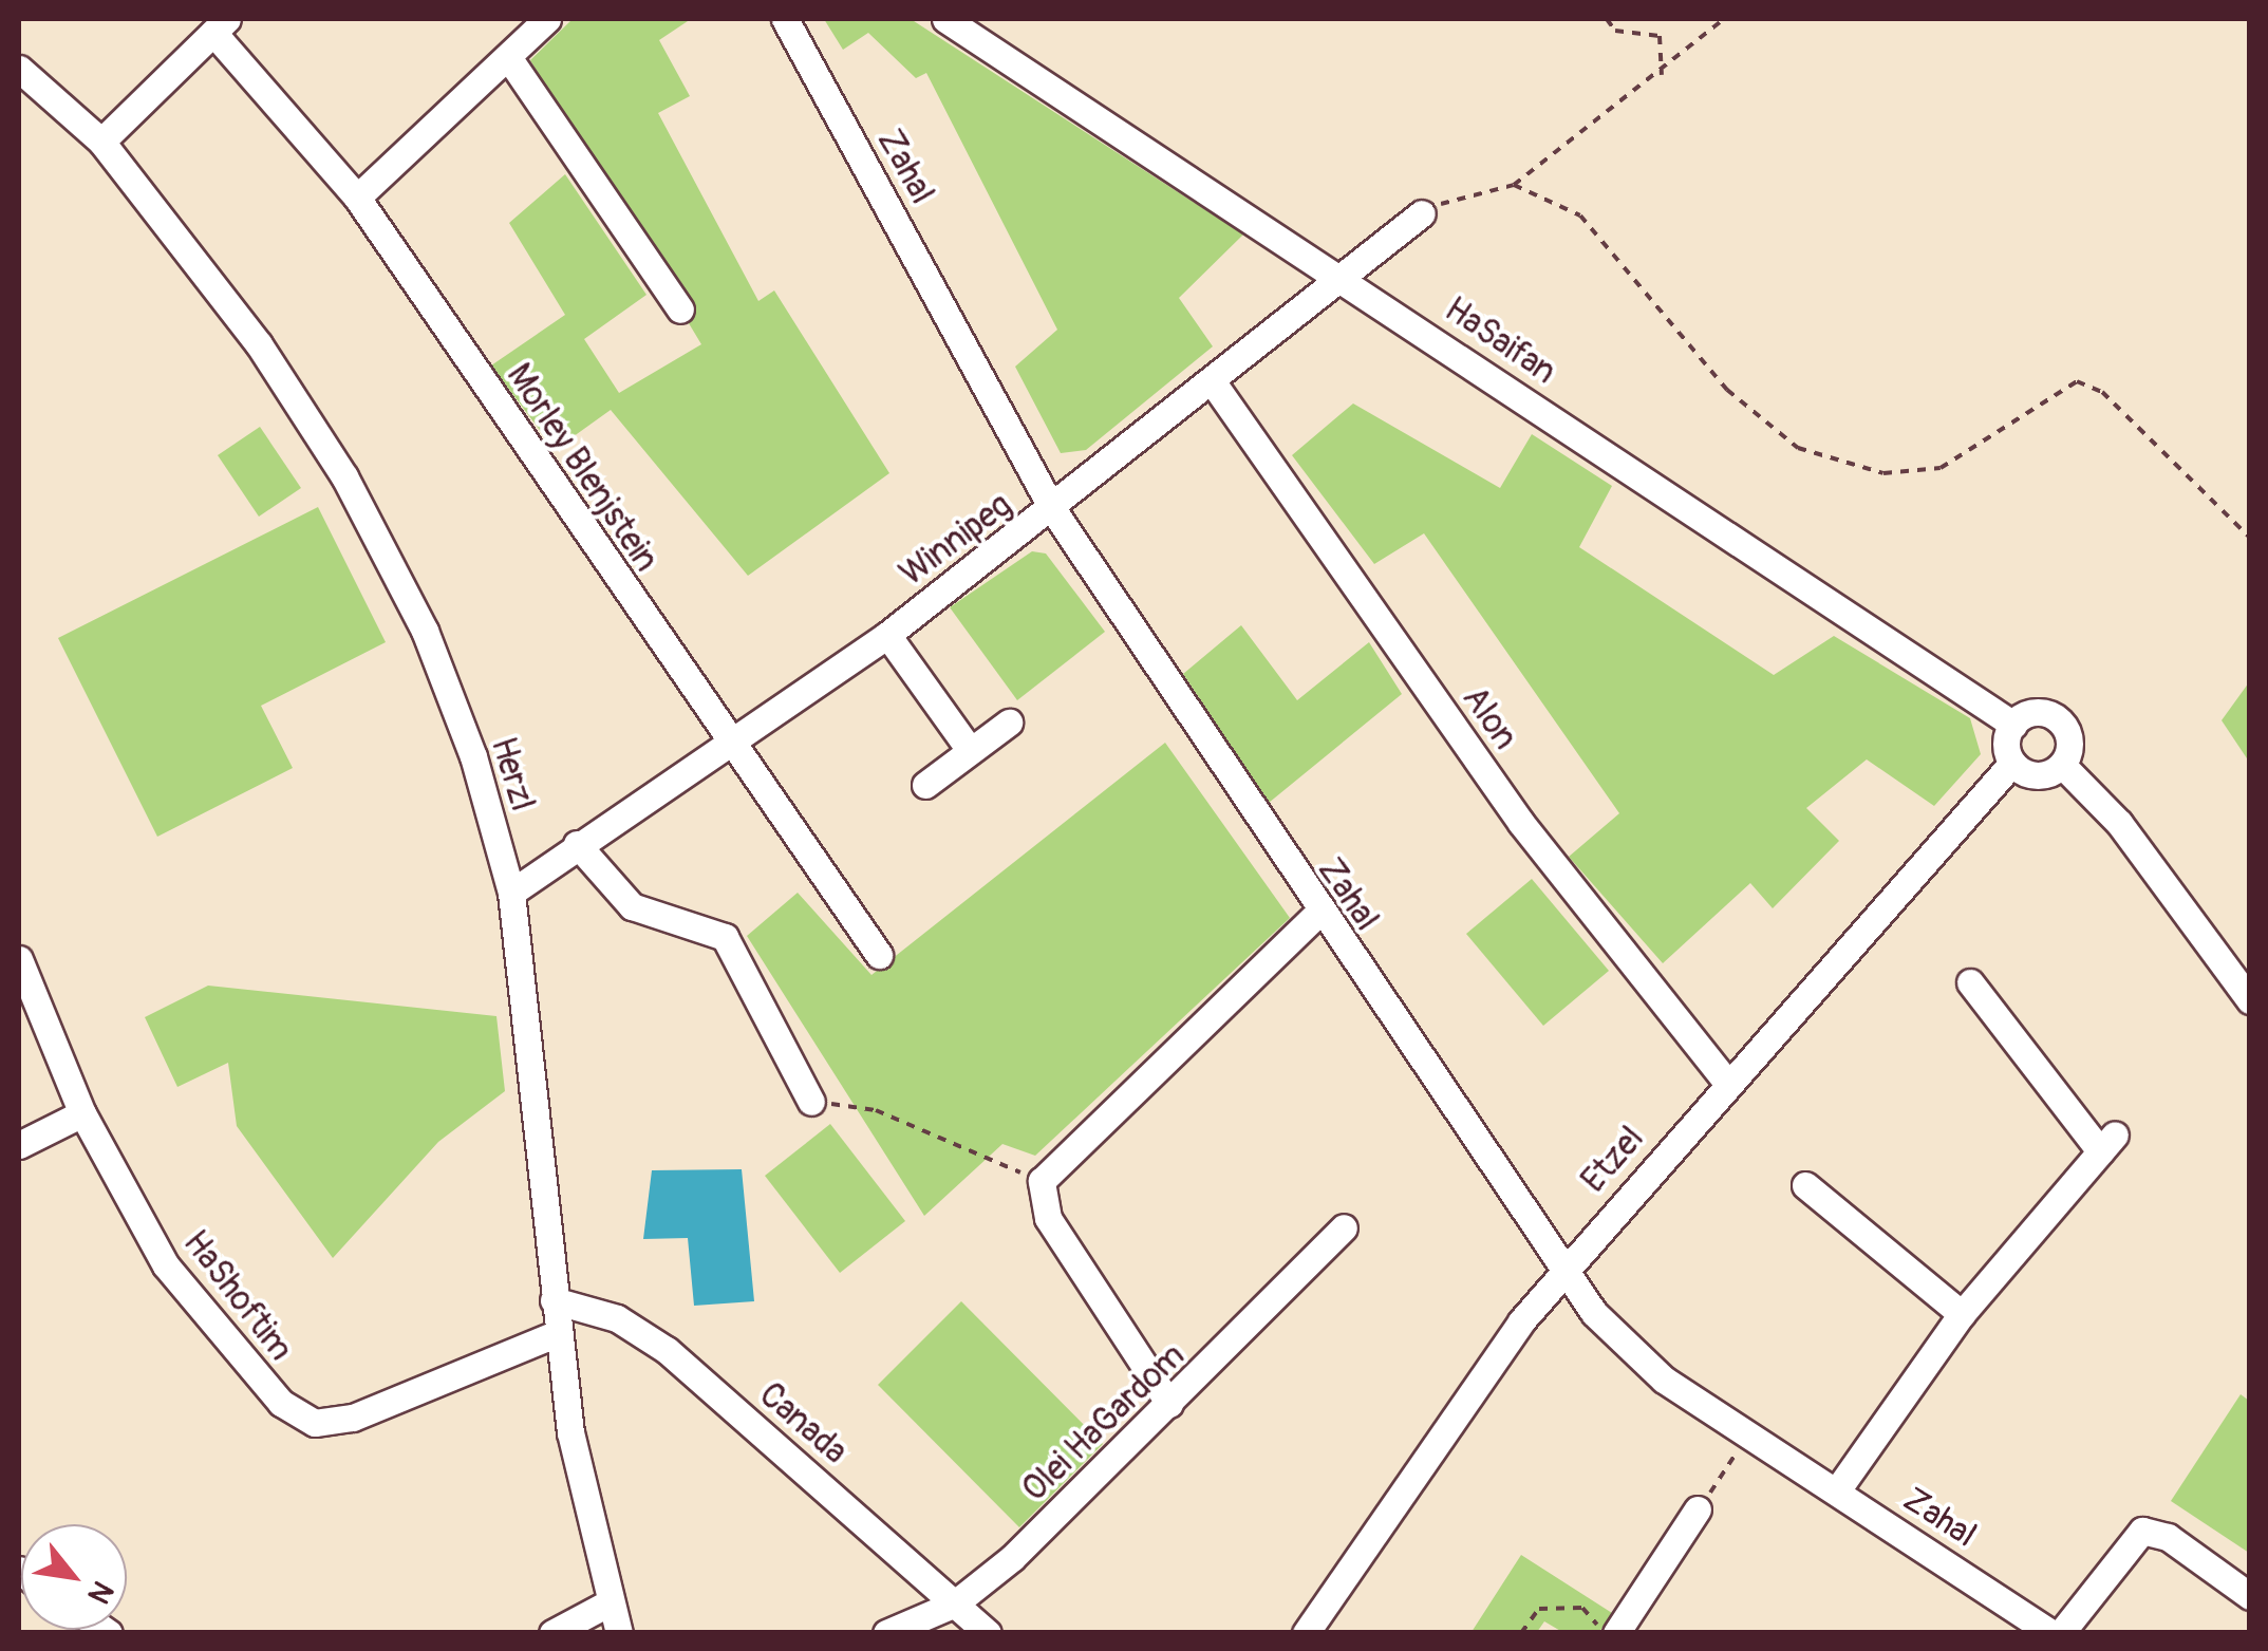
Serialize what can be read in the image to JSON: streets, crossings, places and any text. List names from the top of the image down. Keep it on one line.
{"streets":{"street":["Zahal","HaSaifan","Morley Blenjstein","Winnipeg","Alon","Herzl","Etzel","HaShoftim","Olei HaGardom","Canada"]},"crossings":[["Zahal","Winnipeg"],["Zahal","Etzel"],["HaSaifan","Winnipeg"],["HaSaifan","Etzel"],["Morley Blenjstein","Winnipeg"],["Winnipeg","Alon"],["Winnipeg","Herzl"],["Alon","Etzel"],["Herzl","HaShoftim"],["Herzl","Canada"],["Olei HaGardom","Canada"]],"north":"bottom right"}
